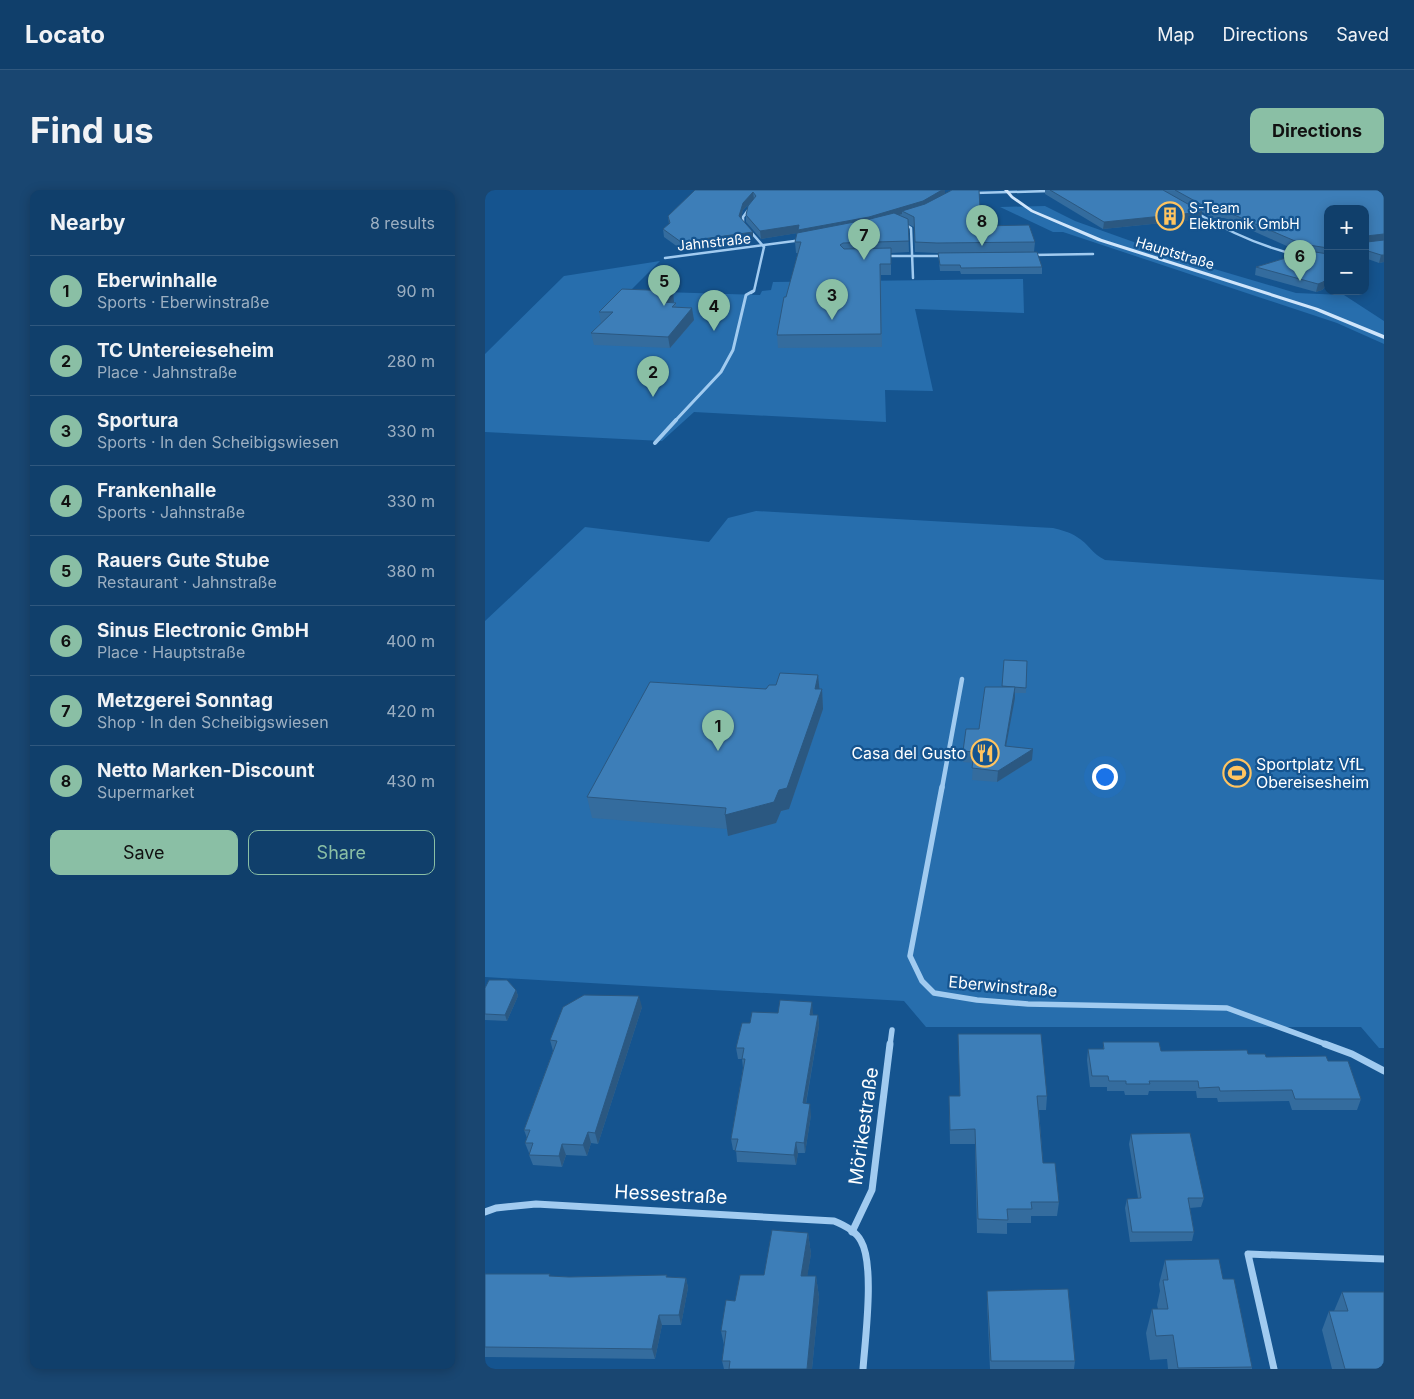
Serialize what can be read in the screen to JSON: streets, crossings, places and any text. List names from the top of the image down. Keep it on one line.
{"streets":{"main road":["Hauptstraße"],"street":["Jahnstraße","Eberwinstraße","Mörikestraße","Hessestraße"]},"crossings":[["Mörikestraße","Hessestraße"]],"places":{"building":["S-Team Elektronik GmbH"],"restaurant":["Casa del Gusto"],"sports":["Sportplatz VfL Obereisesheim"]},"page":{"header":"Locato","nav":["Map","Directions","Saved"],"buttons":["Directions",["Save","Share"]],"title":"Find us","heading":["Nearby","8 results"],"map_buttons":["+","−"],"pins":["8","7","6","5","3","4","2","1"],"list":[{"mark":"1","name":"Eberwinhalle","note":"Sports · Eberwinstraße","value":"90 m"},{"mark":"2","name":"TC Untereieseheim","note":"Place · Jahnstraße","value":"280 m"},{"mark":"3","name":"Sportura","note":"Sports · In den Scheibigswiesen","value":"330 m"},{"mark":"4","name":"Frankenhalle","note":"Sports · Jahnstraße","value":"330 m"},{"mark":"5","name":"Rauers Gute Stube","note":"Restaurant · Jahnstraße","value":"380 m"},{"mark":"6","name":"Sinus Electronic GmbH","note":"Place · Hauptstraße","value":"400 m"},{"mark":"7","name":"Metzgerei Sonntag","note":"Shop · In den Scheibigswiesen","value":"420 m"},{"mark":"8","name":"Netto Marken-Discount","note":"Supermarket","value":"430 m"}]}}
